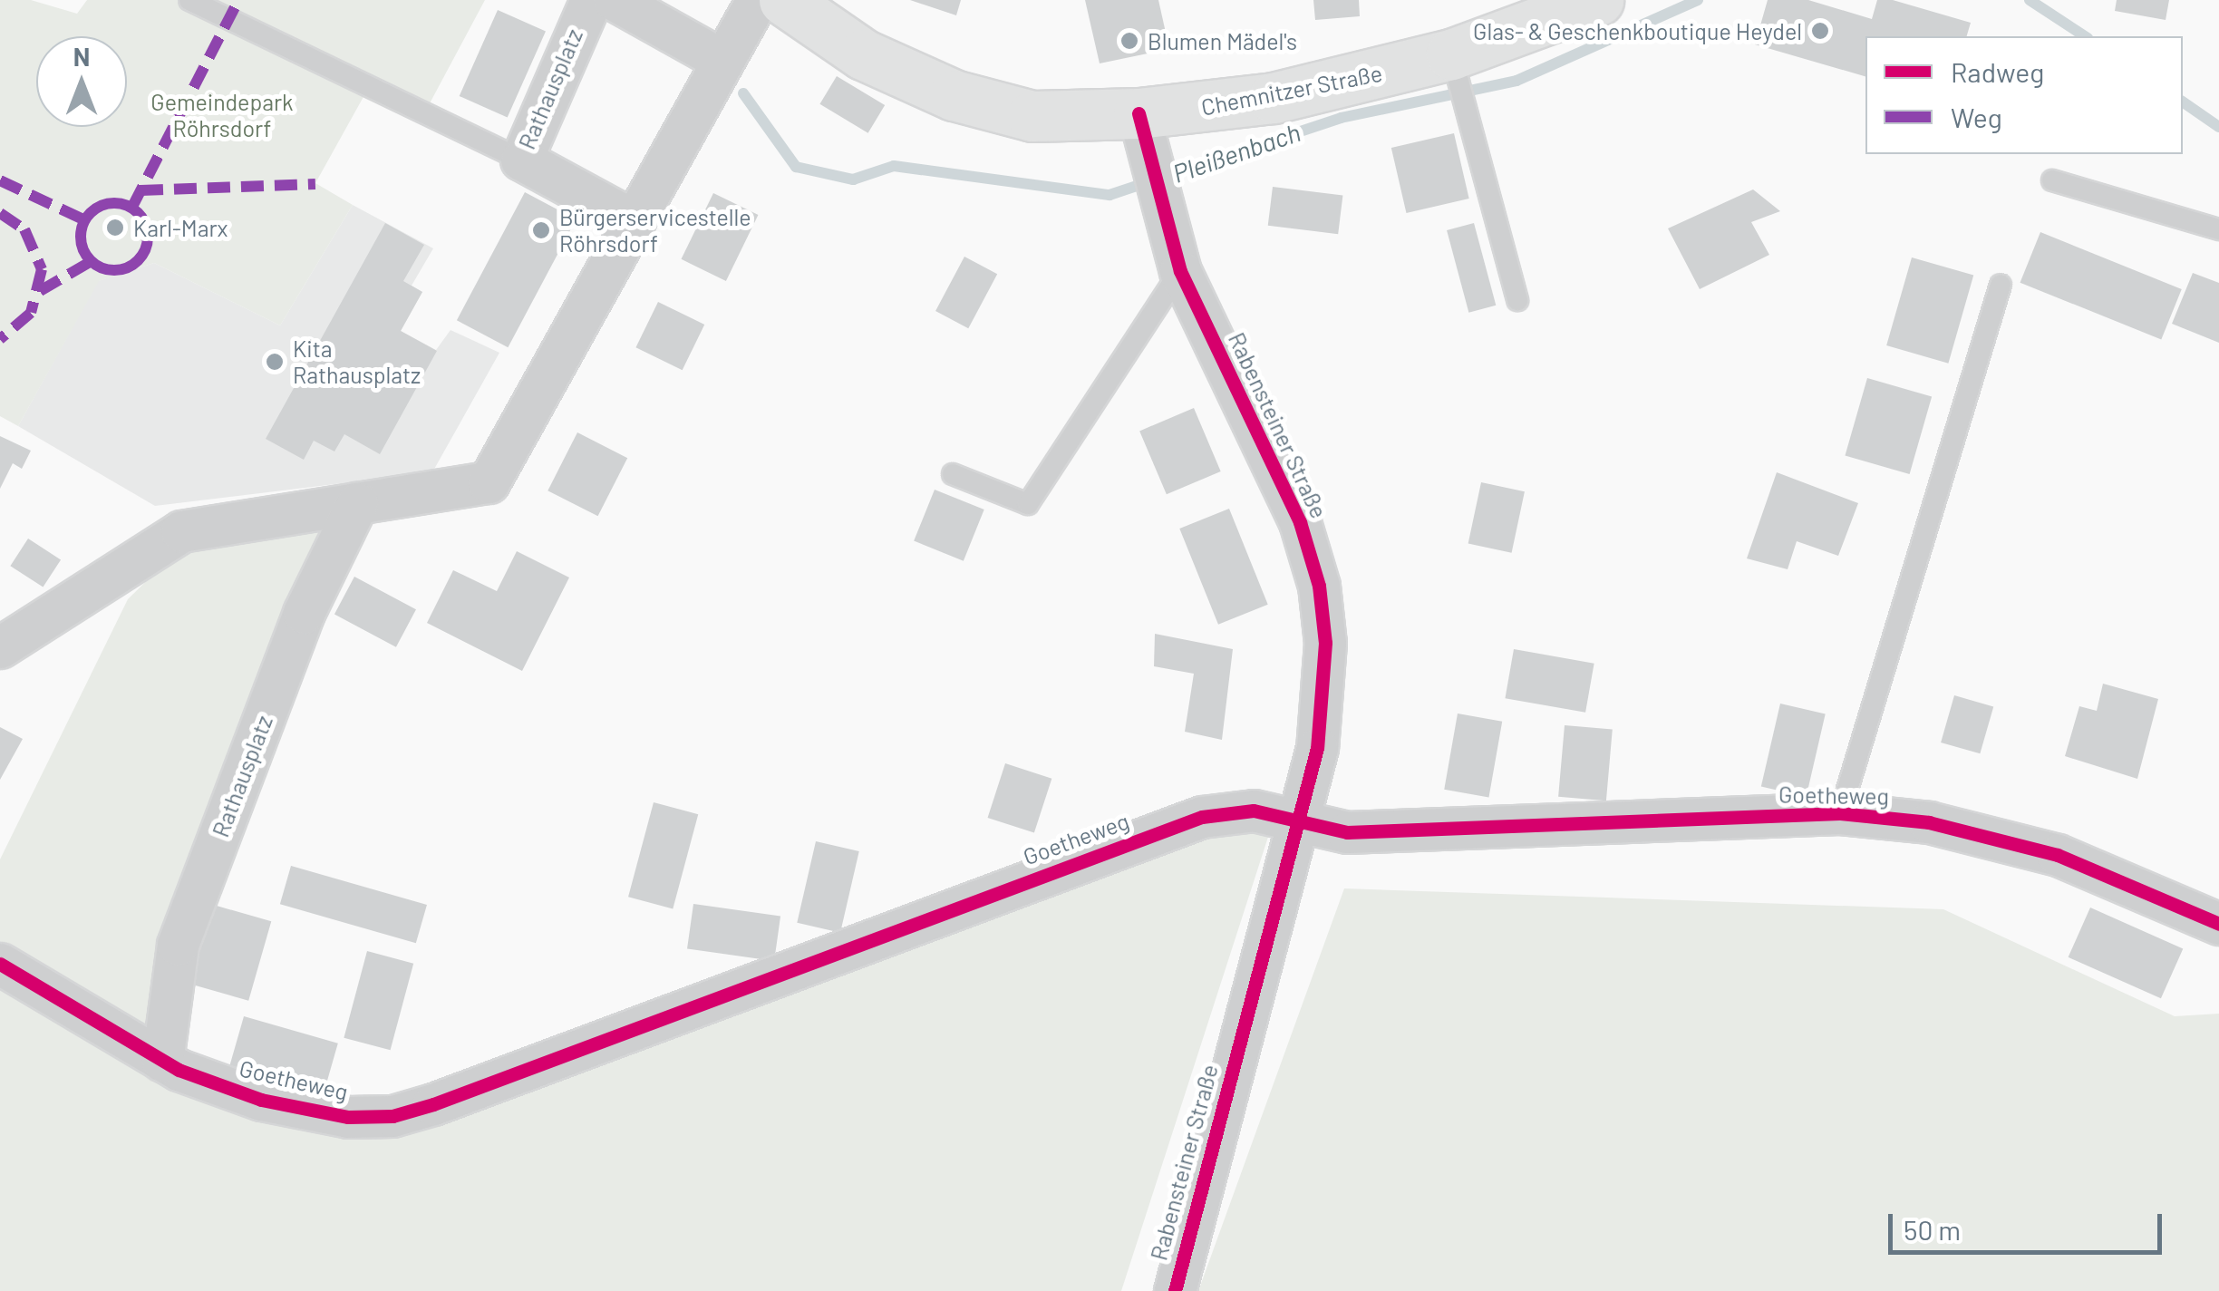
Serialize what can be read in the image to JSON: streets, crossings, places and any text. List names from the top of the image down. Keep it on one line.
{"streets":{"street":["Rathausplatz","Chemnitzer Straße","Rabensteiner Straße","Goetheweg"]},"crossings":[["Rathausplatz","Goetheweg"],["Chemnitzer Straße","Rabensteiner Straße"],["Rabensteiner Straße","Goetheweg"]],"water":["Pleißenbach"],"parks":["Gemeindepark Röhrsdorf"],"places":["Glas- & Geschenkboutique Heydel","Blumen Mädel's","Karl-Marx","Bürgerservicestelle Röhrsdorf","Kita Rathausplatz"],"legend":["Radweg","Weg"],"scale_bar":"50 m","north":"top"}
